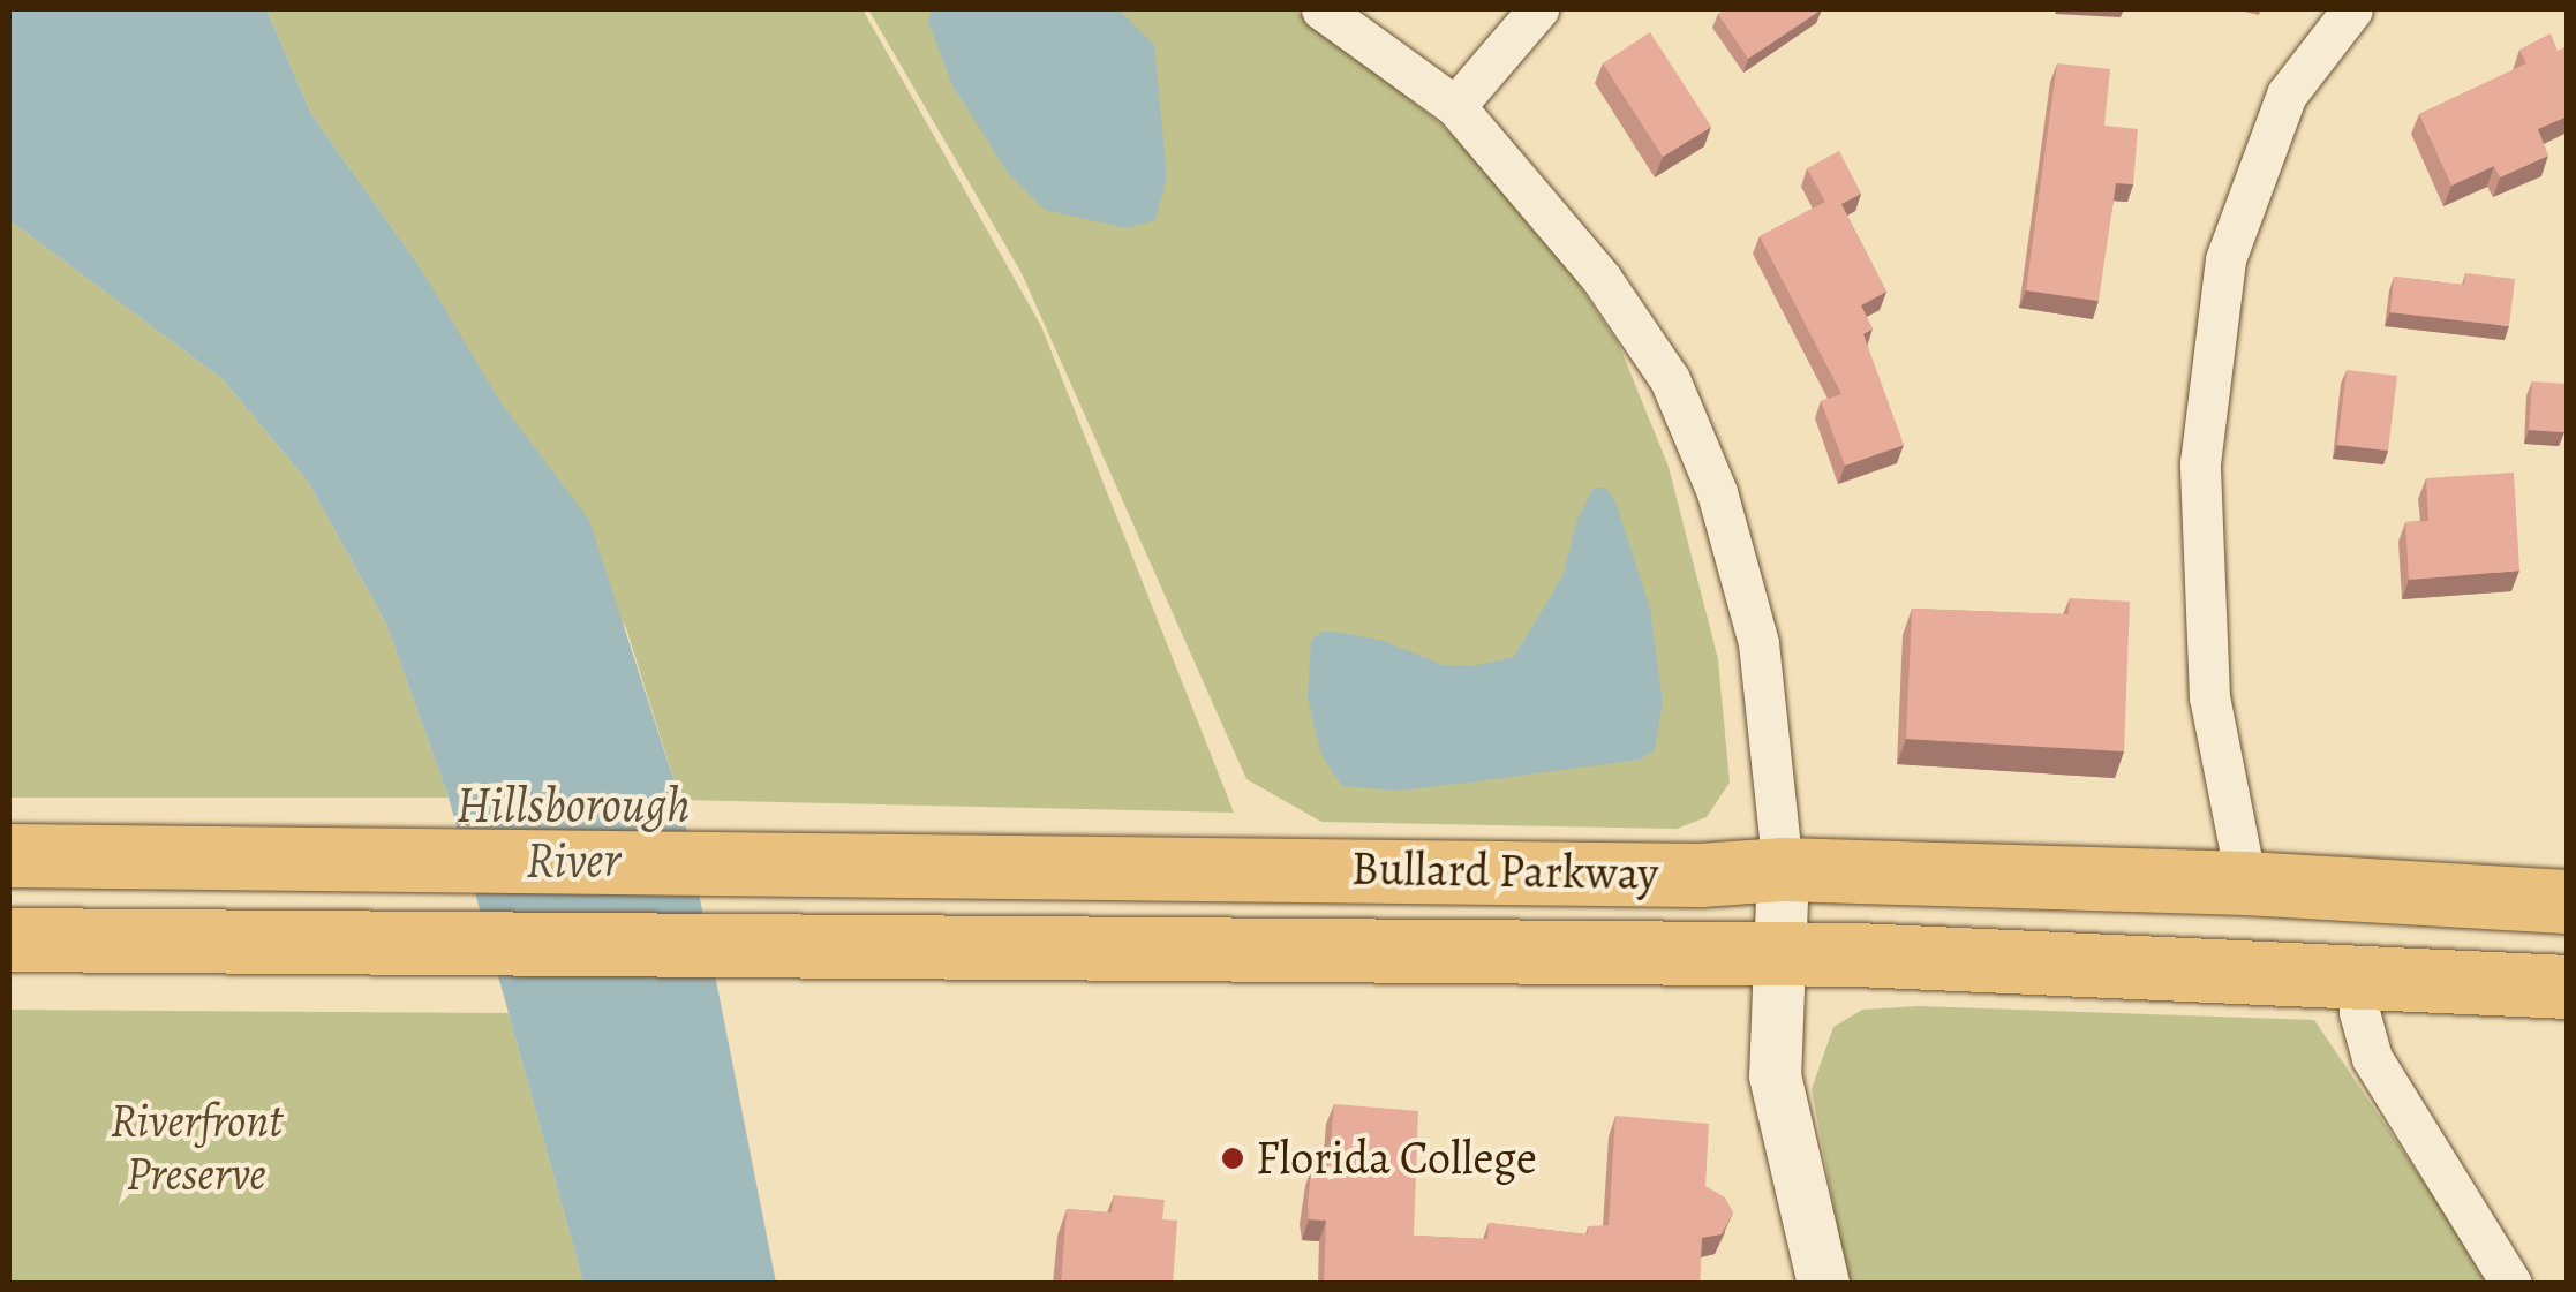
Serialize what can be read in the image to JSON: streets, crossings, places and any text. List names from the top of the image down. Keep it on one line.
{"streets":{"main road":["Bullard Parkway"]},"water":["Hillsborough River"],"parks":["Riverfront Preserve"],"places":["Florida College"]}
